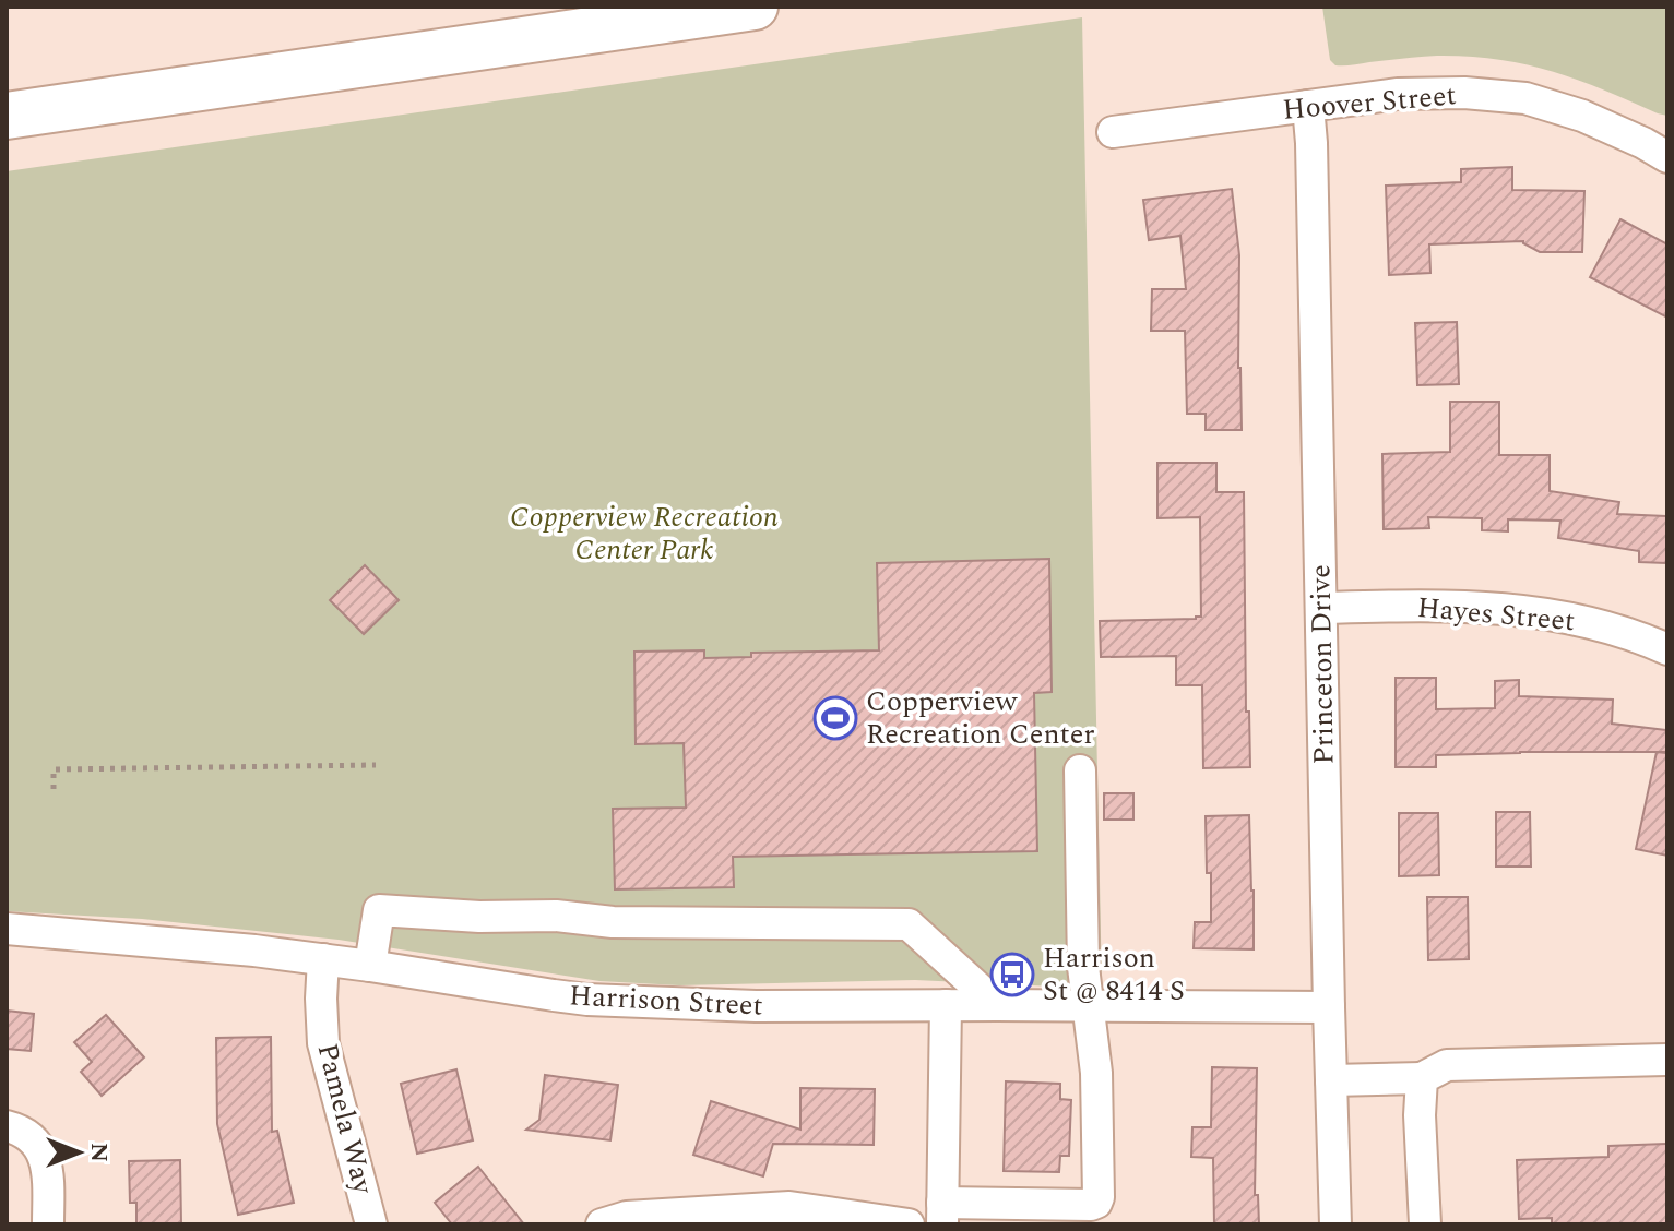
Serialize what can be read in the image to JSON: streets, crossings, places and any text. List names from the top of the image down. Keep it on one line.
{"streets":{"street":["Hoover Street","Hayes Street","Princeton Drive","Harrison Street","Pamela Way"]},"crossings":[["Hoover Street","Princeton Drive"],["Hayes Street","Princeton Drive"],["Princeton Drive","Harrison Street"],["Harrison Street","Pamela Way"]],"parks":["Copperview Recreation Center Park"],"places":{"sports":["Copperview Recreation Center"],"bus stop":["Harrison St @ 8414 S"]},"north":"right"}
